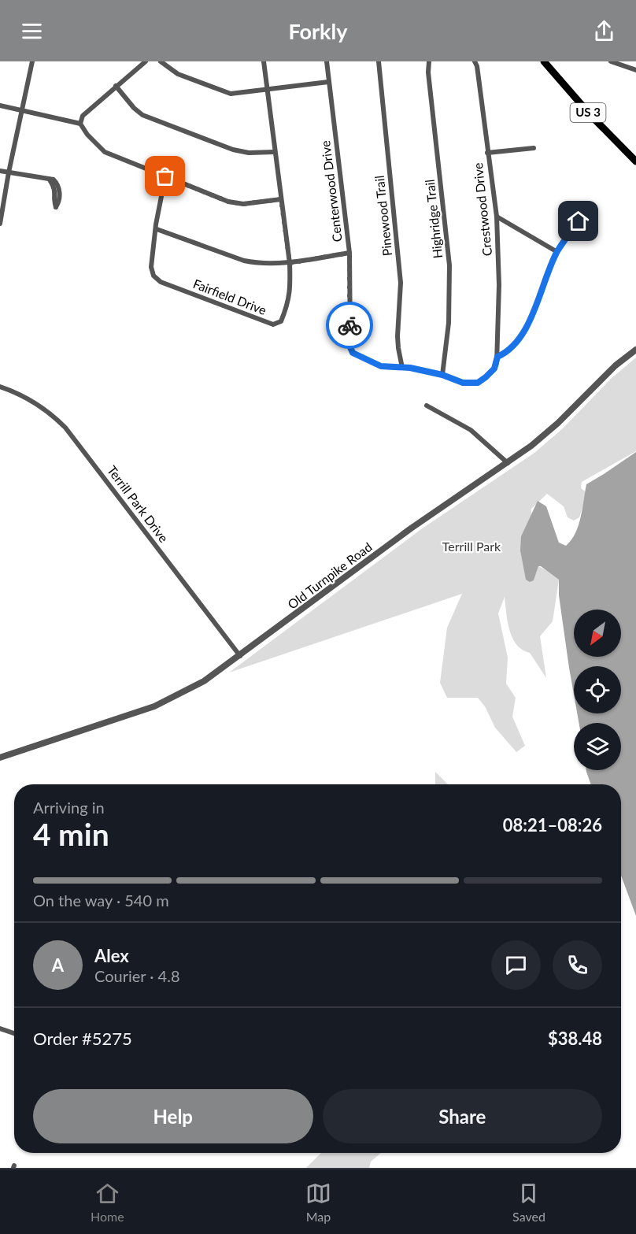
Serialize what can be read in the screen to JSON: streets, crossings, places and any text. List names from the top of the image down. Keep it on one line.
{"streets":{"main road":["US 3"],"street":["Centerwood Drive","Crestwood Drive","Pinewood Trail","Highridge Trail","Fairfield Drive","Terrill Park Drive","Old Turnpike Road"]},"crossings":[["Centerwood Drive","Crestwood Drive"],["Centerwood Drive","Pinewood Trail"],["Centerwood Drive","Highridge Trail"],["Terrill Park Drive","Old Turnpike Road"]],"parks":["Terrill Park"],"north":"bottom left","page":{"header":"Forkly","heading":["4 min","Arriving in","08:21–08:26"],"panel":["Alex","Courier · 4.8","Order #5275","$38.48"],"bar":"On the way · 540 m","round":"A","buttons":["Help","Share"],"tabs":["Home","Map","Saved"]}}
